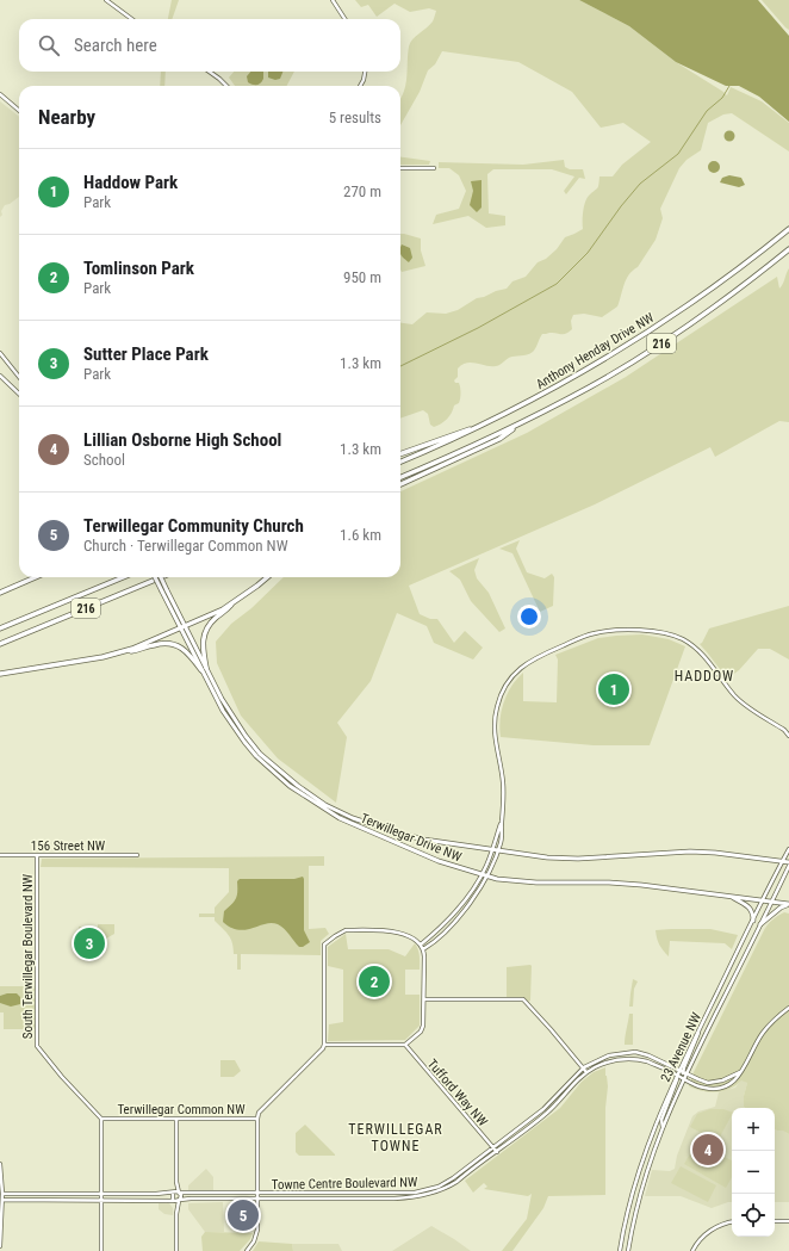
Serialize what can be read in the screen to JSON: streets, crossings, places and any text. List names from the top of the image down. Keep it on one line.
{"streets":{"highway":["216","Anthony Henday Drive NW"],"main road":["Terwillegar Drive NW"],"street":["156 Street NW","South Terwillegar Boulevard NW","23 Avenue NW","Tufford Way NW","Terwillegar Common NW","Towne Centre Boulevard NW"]},"crossings":[["Terwillegar Drive NW","23 Avenue NW"],["156 Street NW","South Terwillegar Boulevard NW"],["South Terwillegar Boulevard NW","Terwillegar Common NW"],["23 Avenue NW","Towne Centre Boulevard NW"],["Tufford Way NW","Towne Centre Boulevard NW"],["Terwillegar Common NW","Towne Centre Boulevard NW"]],"districts":["HADDOW","TERWILLEGAR TOWNE"],"page":{"search":"Search here","heading":["Nearby","5 results"],"list":[{"mark":"1","name":"Haddow Park","note":"Park","value":"270 m"},{"mark":"2","name":"Tomlinson Park","note":"Park","value":"950 m"},{"mark":"3","name":"Sutter Place Park","note":"Park","value":"1.3 km"},{"mark":"4","name":"Lillian Osborne High School","note":"School","value":"1.3 km"},{"mark":"5","name":"Terwillegar Community Church","note":"Church · Terwillegar Common NW","value":"1.6 km"}],"pins":["1","3","2","4","5"],"map_buttons":["+","−"]}}
